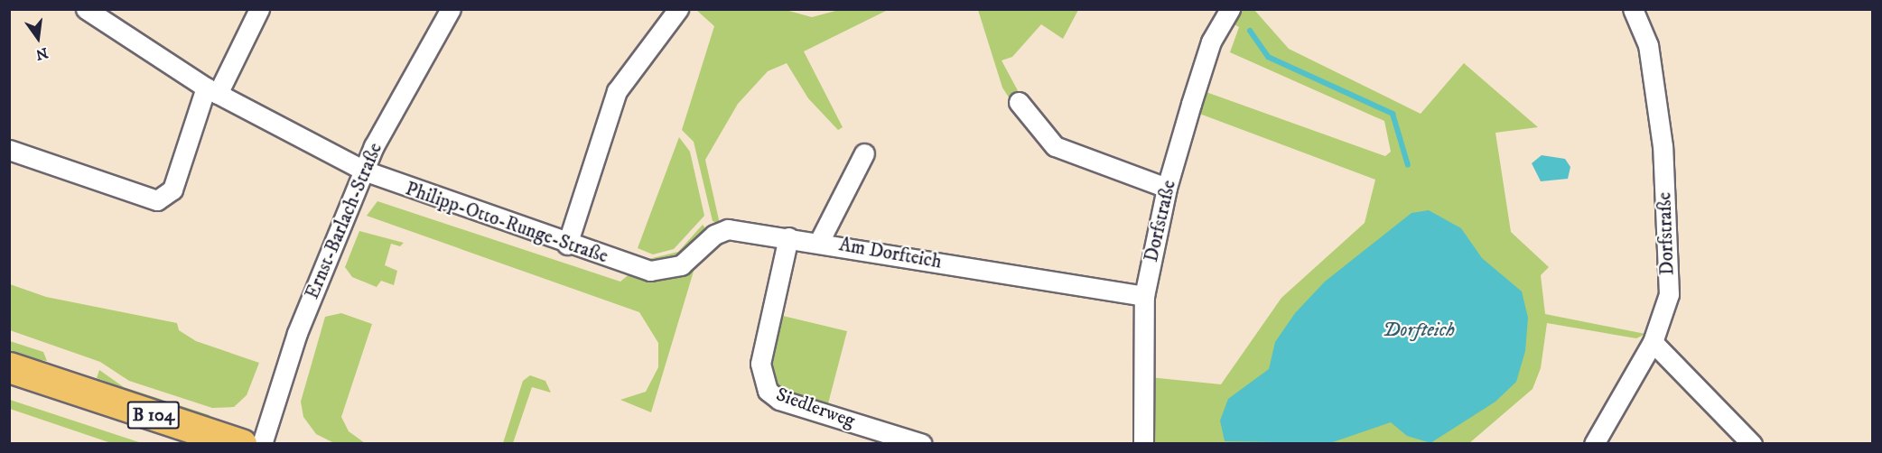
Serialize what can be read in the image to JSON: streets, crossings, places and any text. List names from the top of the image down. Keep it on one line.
{"streets":{"main road":["B 104"],"street":["Ernst-Barlach-Straße","Dorfstraße","Philipp-Otto-Runge-Straße","Am Dorfteich","Siedlerweg"]},"crossings":[["Ernst-Barlach-Straße","Philipp-Otto-Runge-Straße"],["Dorfstraße","Am Dorfteich"],["Philipp-Otto-Runge-Straße","Am Dorfteich"],["Am Dorfteich","Siedlerweg"]],"water":["Dorfteich"],"north":"bottom"}
